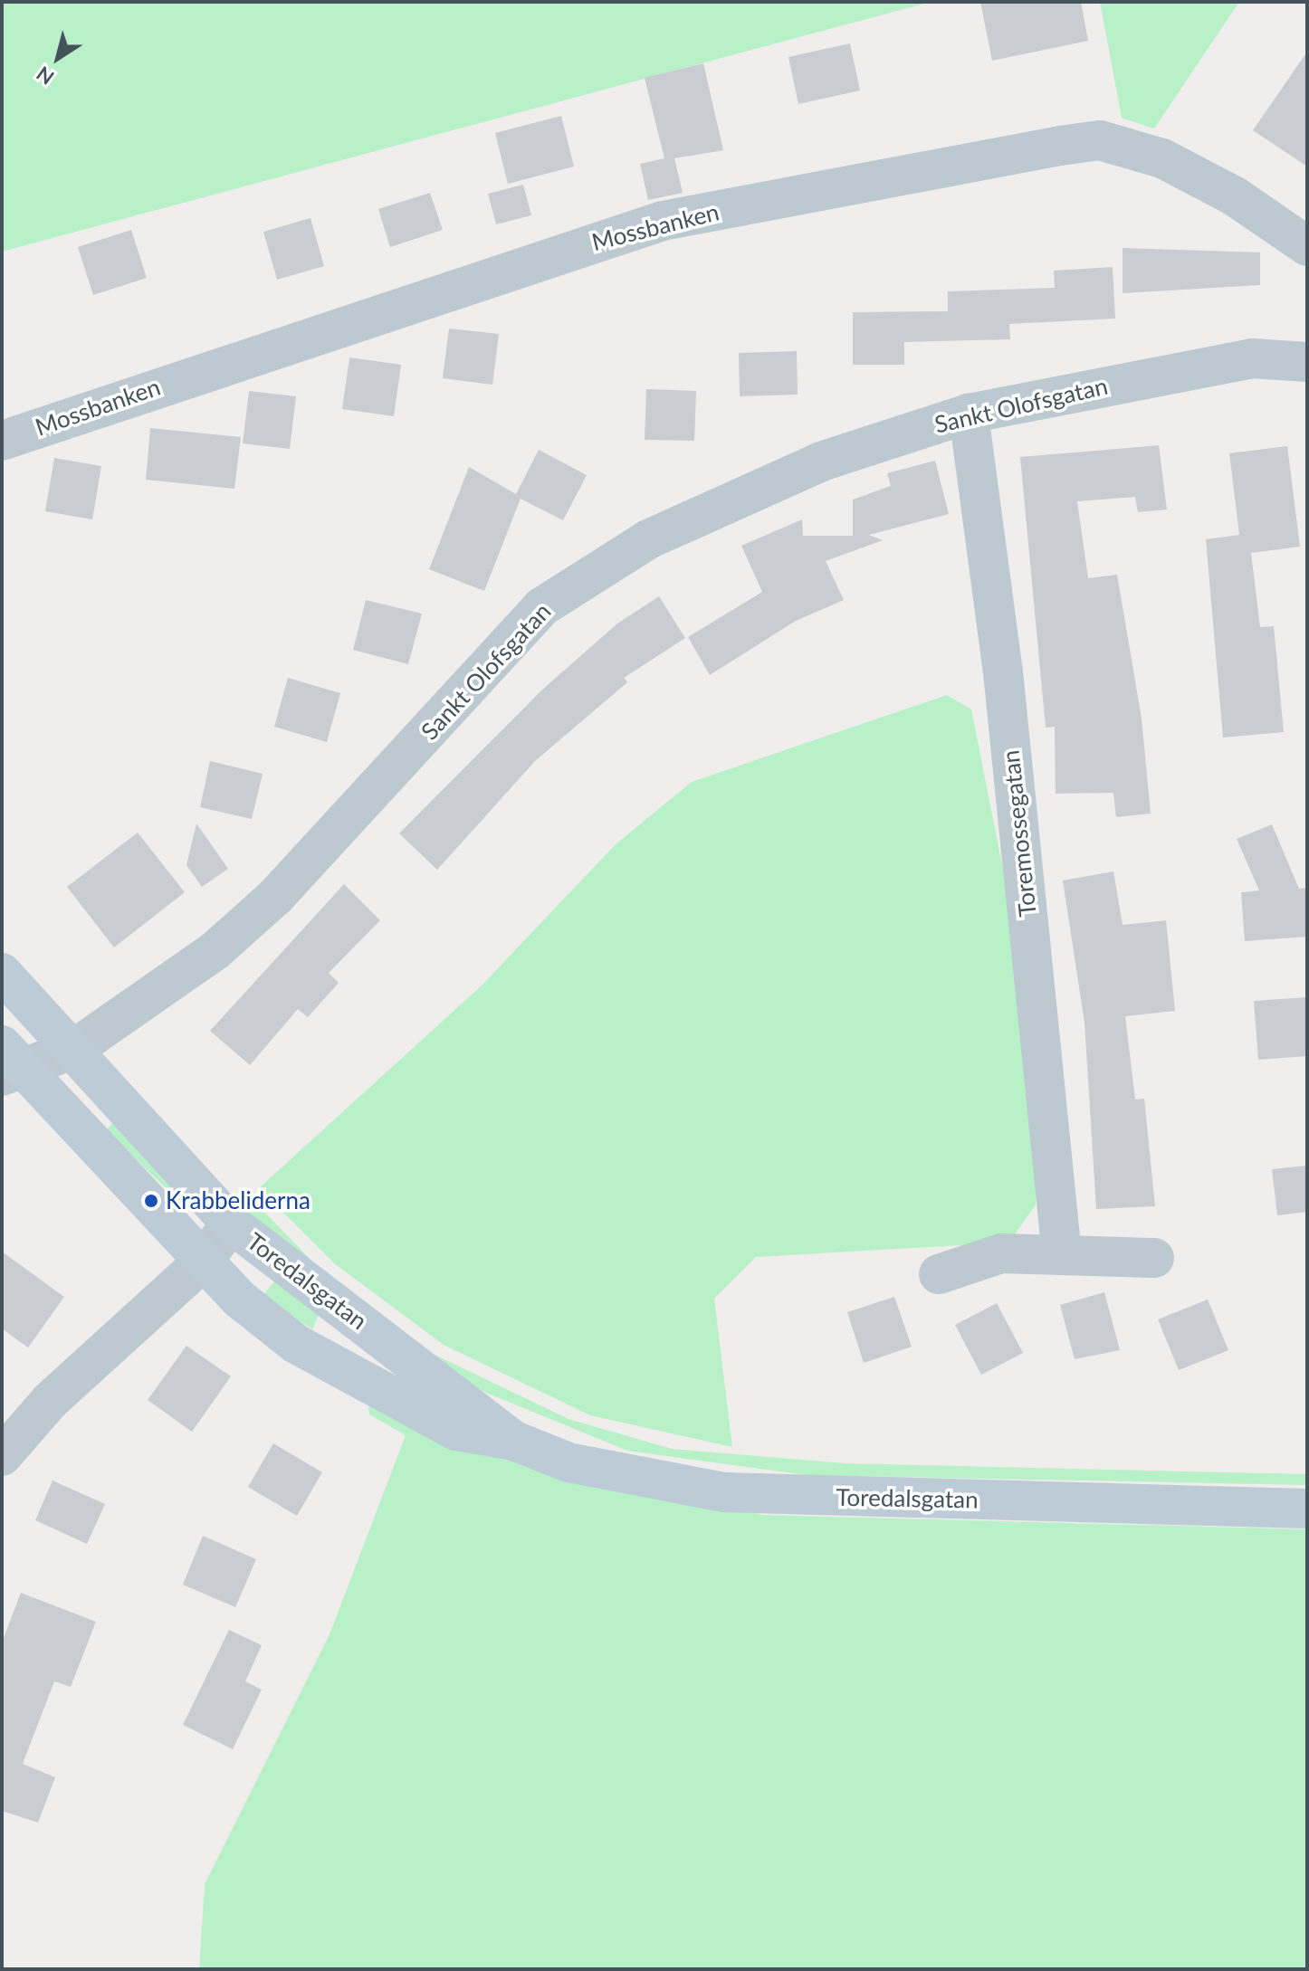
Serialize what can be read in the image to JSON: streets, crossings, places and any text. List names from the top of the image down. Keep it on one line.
{"streets":{"street":["Mossbanken","Sankt Olofsgatan","Toremossegatan","Toredalsgatan"]},"crossings":[["Sankt Olofsgatan","Toremossegatan"],["Sankt Olofsgatan","Toredalsgatan"]],"places":["Krabbeliderna"],"north":"bottom left"}
